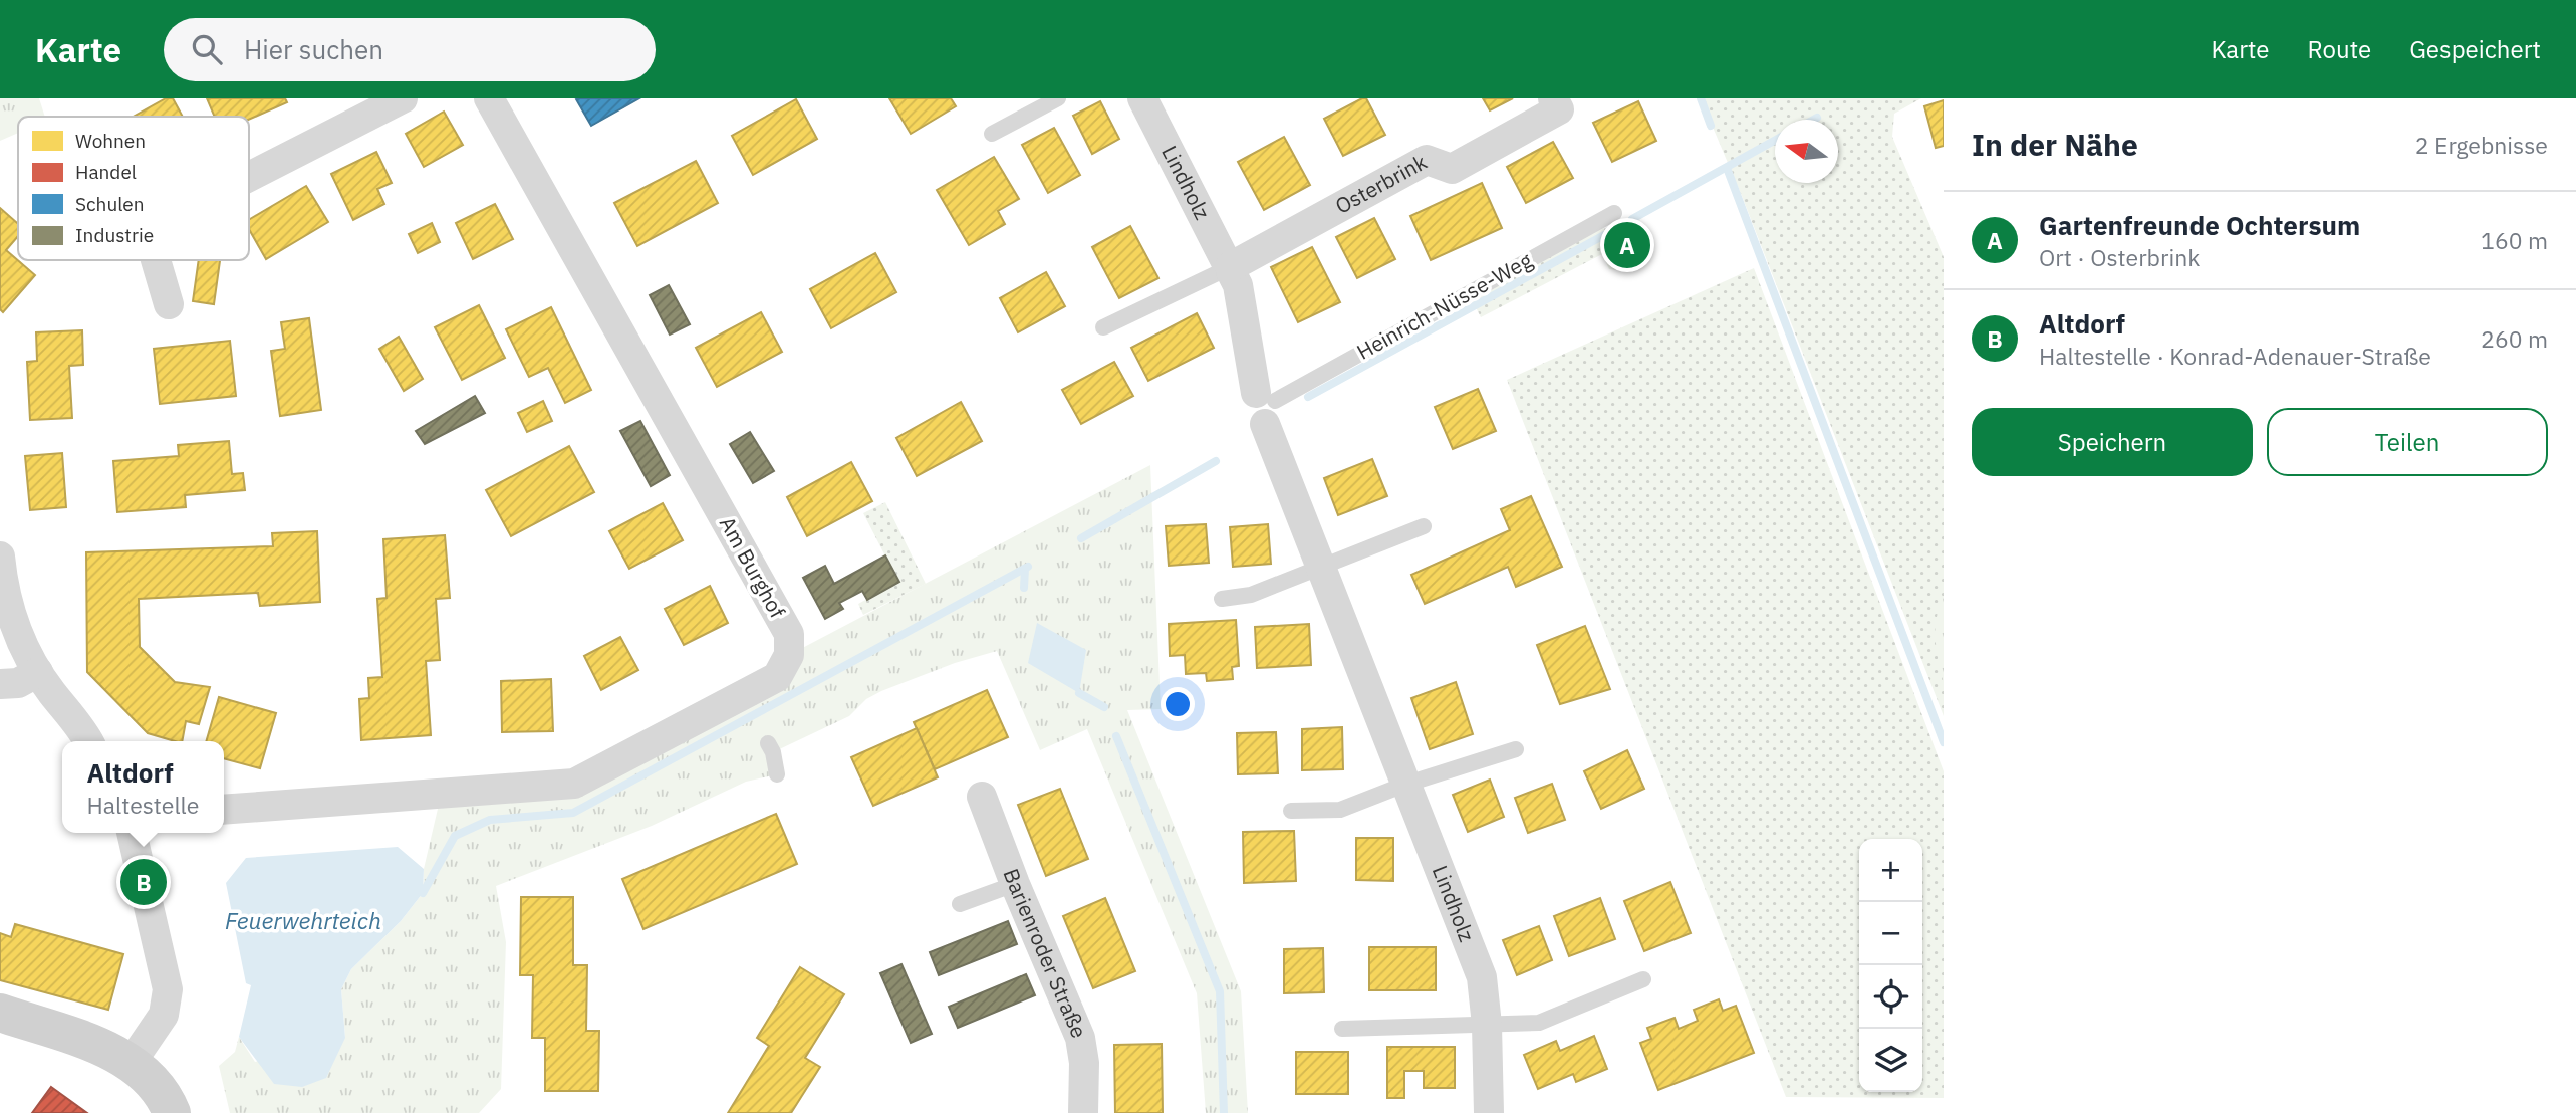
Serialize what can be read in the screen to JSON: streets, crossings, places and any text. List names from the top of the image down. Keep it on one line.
{"streets":{"street":["Lindholz","Osterbrink","Am Burghof","Barienroder Straße"],"lane":["Heinrich-Nüsse-Weg"]},"crossings":[["Lindholz","Osterbrink"],["Lindholz","Heinrich-Nüsse-Weg"]],"water":["Feuerwehrteich"],"legend":["Wohnen","Handel","Schulen","Industrie"],"north":"left","page":{"header":"Karte","search":"Hier suchen","nav":["Karte","Route","Gespeichert"],"heading":["In der Nähe","2 Ergebnisse"],"list":[{"mark":"A","name":"Gartenfreunde Ochtersum","note":"Ort · Osterbrink","value":"160 m"},{"mark":"B","name":"Altdorf","note":"Haltestelle · Konrad-Adenauer-Straße","value":"260 m"}],"pins":["A","B"],"buttons":["Speichern","Teilen"],"popup":["Altdorf","Haltestelle"],"map_buttons":["+","−"]}}
